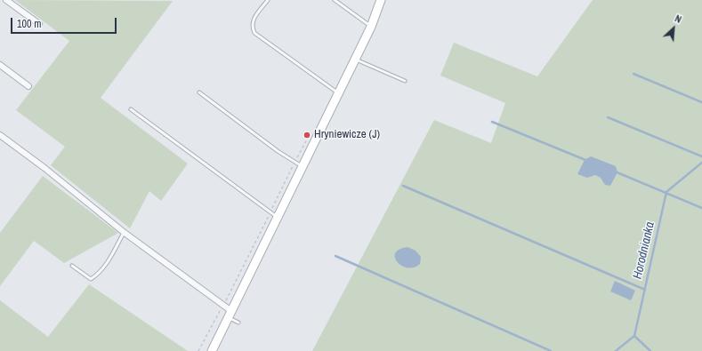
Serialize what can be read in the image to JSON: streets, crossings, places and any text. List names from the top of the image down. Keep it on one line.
{"water":["Horodnianka"],"places":["Hryniewicze (J)"],"scale_bar":"100 m","north":"top right"}
